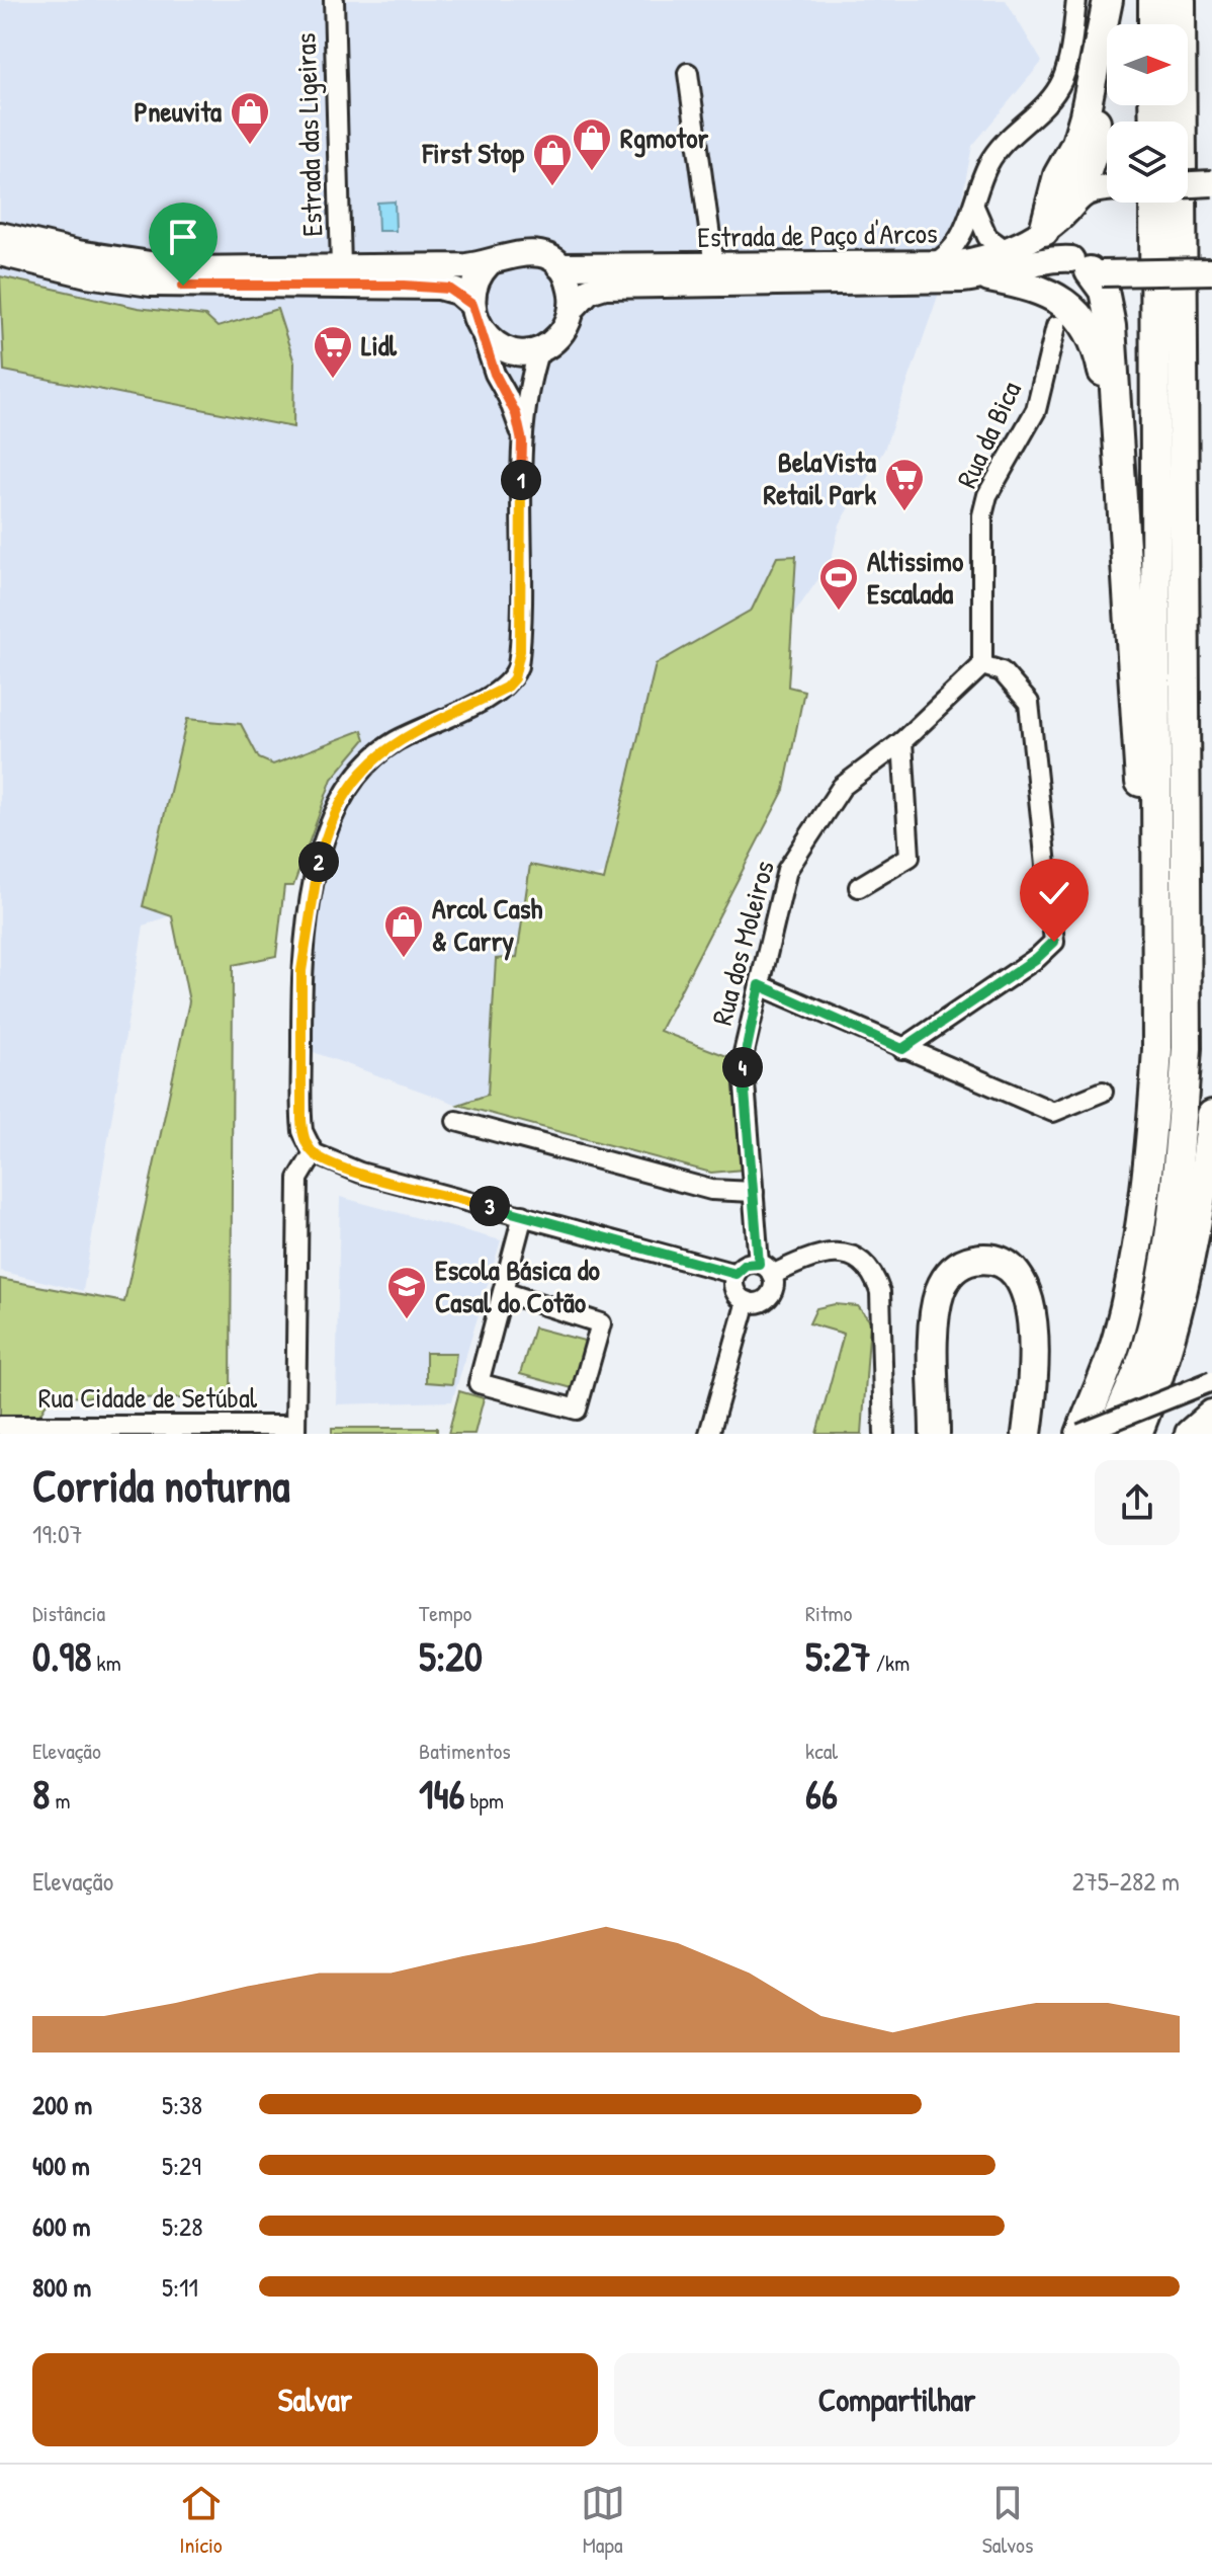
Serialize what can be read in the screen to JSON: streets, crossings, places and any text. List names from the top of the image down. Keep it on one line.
{"streets":{"main road":["Estrada de Paço d'Arcos"],"street":["Estrada das Ligeiras","Rua da Bica","Rua dos Moleiros","Rua Cidade de Setúbal"]},"crossings":[["Estrada das Ligeiras","Estrada de Paço d'Arcos"],["Rua da Bica","Rua dos Moleiros"]],"places":{"shop":["Pneuvita","Rgmotor","First Stop","Arcol Cash & Carry"],"supermarket":["Lidl","BelaVista Retail Park"],"sports":["Altissimo Escalada"],"school or university":["Escola Básica do Casal do Cotão"]},"north":"right","page":{"pins":["1","2","4","3"],"heading":["Corrida noturna","19:07"],"stats":[["Distância","0.98 km"],["Tempo","5:20"],["Ritmo","5:27 /km"],["Elevação","8 m"],["Batimentos","146 bpm"],["kcal","66"]],"chart":["Elevação","275–282 m"],"list":[{"name":"200 m","note":"5:38"},{"name":"400 m","note":"5:29"},{"name":"600 m","note":"5:28"},{"name":"800 m","note":"5:11"}],"buttons":["Salvar","Compartilhar"],"tabs":["Início","Mapa","Salvos"]}}
